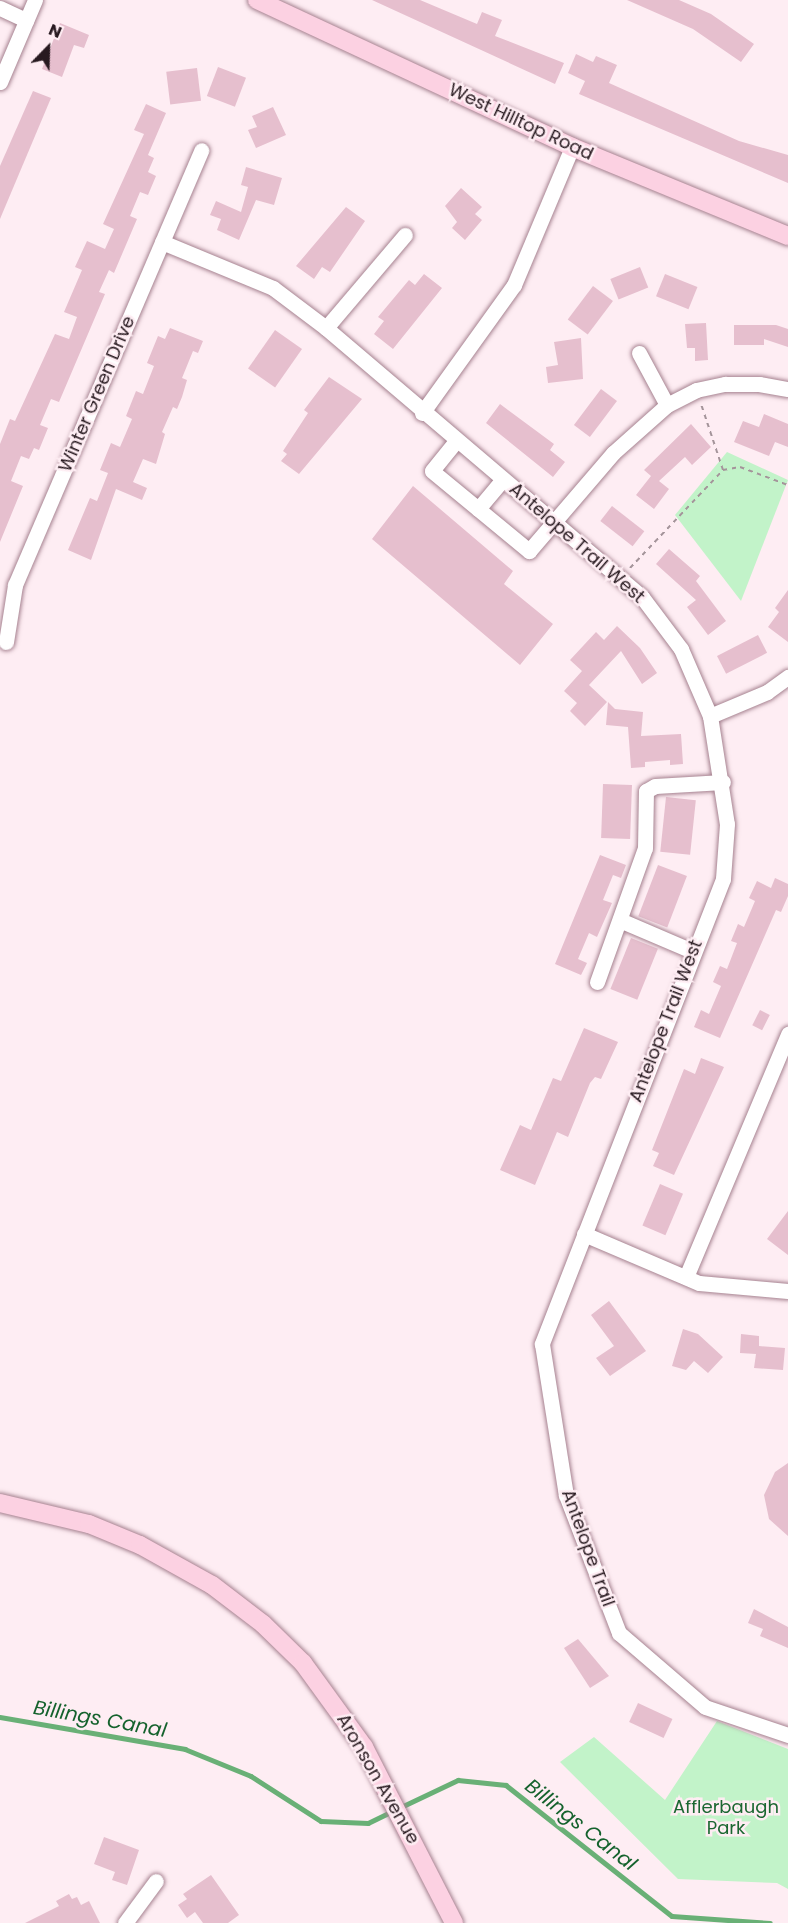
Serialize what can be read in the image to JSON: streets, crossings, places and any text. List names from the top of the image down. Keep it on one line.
{"streets":{"main road":["West Hilltop Road","Aronson Avenue"],"street":["Winter Green Drive","Antelope Trail West","Antelope Trail"]},"crossings":[["Winter Green Drive","Antelope Trail West"],["Antelope Trail West","Antelope Trail"]],"water":["Billings Canal"],"parks":["Afflerbaugh Park"],"north":"top right"}
